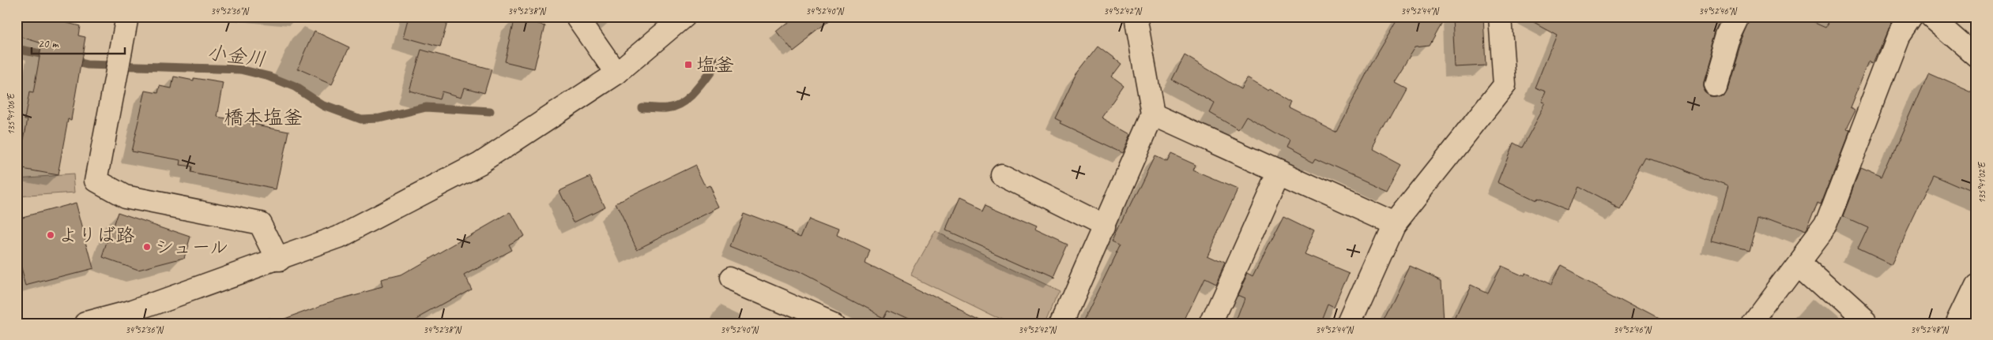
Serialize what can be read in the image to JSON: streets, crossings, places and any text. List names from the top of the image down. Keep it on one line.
{"districts":["橋本塩釜"],"water":["小金川"],"places":{"transit":["塩釜"],"other":["よりば路","シュール"]},"scale_bar":"20 m","coordinates":["34°52'36\"N","34°52'38\"N","34°52'40\"N","34°52'42\"N","34°52'44\"N","34°52'46\"N","135°41'06\"E","135°41'02\"E","34°52'48\"N"]}
